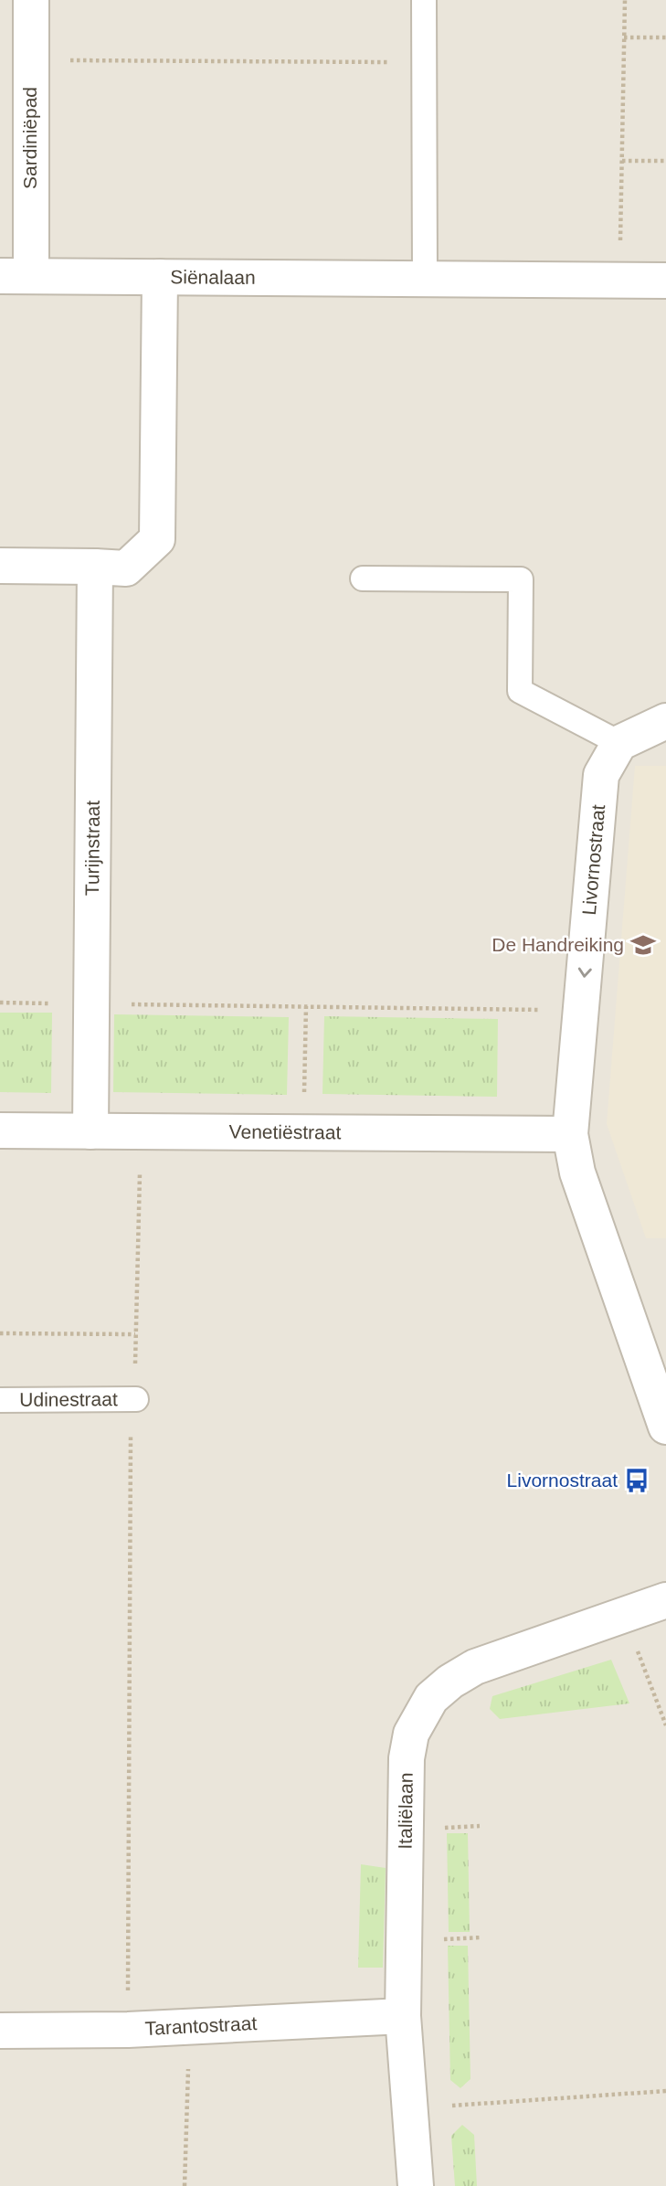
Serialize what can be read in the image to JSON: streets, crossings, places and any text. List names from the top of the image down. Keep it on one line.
{"streets":{"street":["Sardiniëpad","Siënalaan","Turijnstraat","Livornostraat","Venetiëstraat","Italiëlaan","Tarantostraat"],"lane":["Udinestraat"]},"crossings":[["Sardiniëpad","Siënalaan"],["Turijnstraat","Venetiëstraat"],["Livornostraat","Venetiëstraat"],["Italiëlaan","Tarantostraat"]],"one_way":["Livornostraat"],"places":{"school or university":["De Handreiking"],"bus stop":["Livornostraat"]}}
